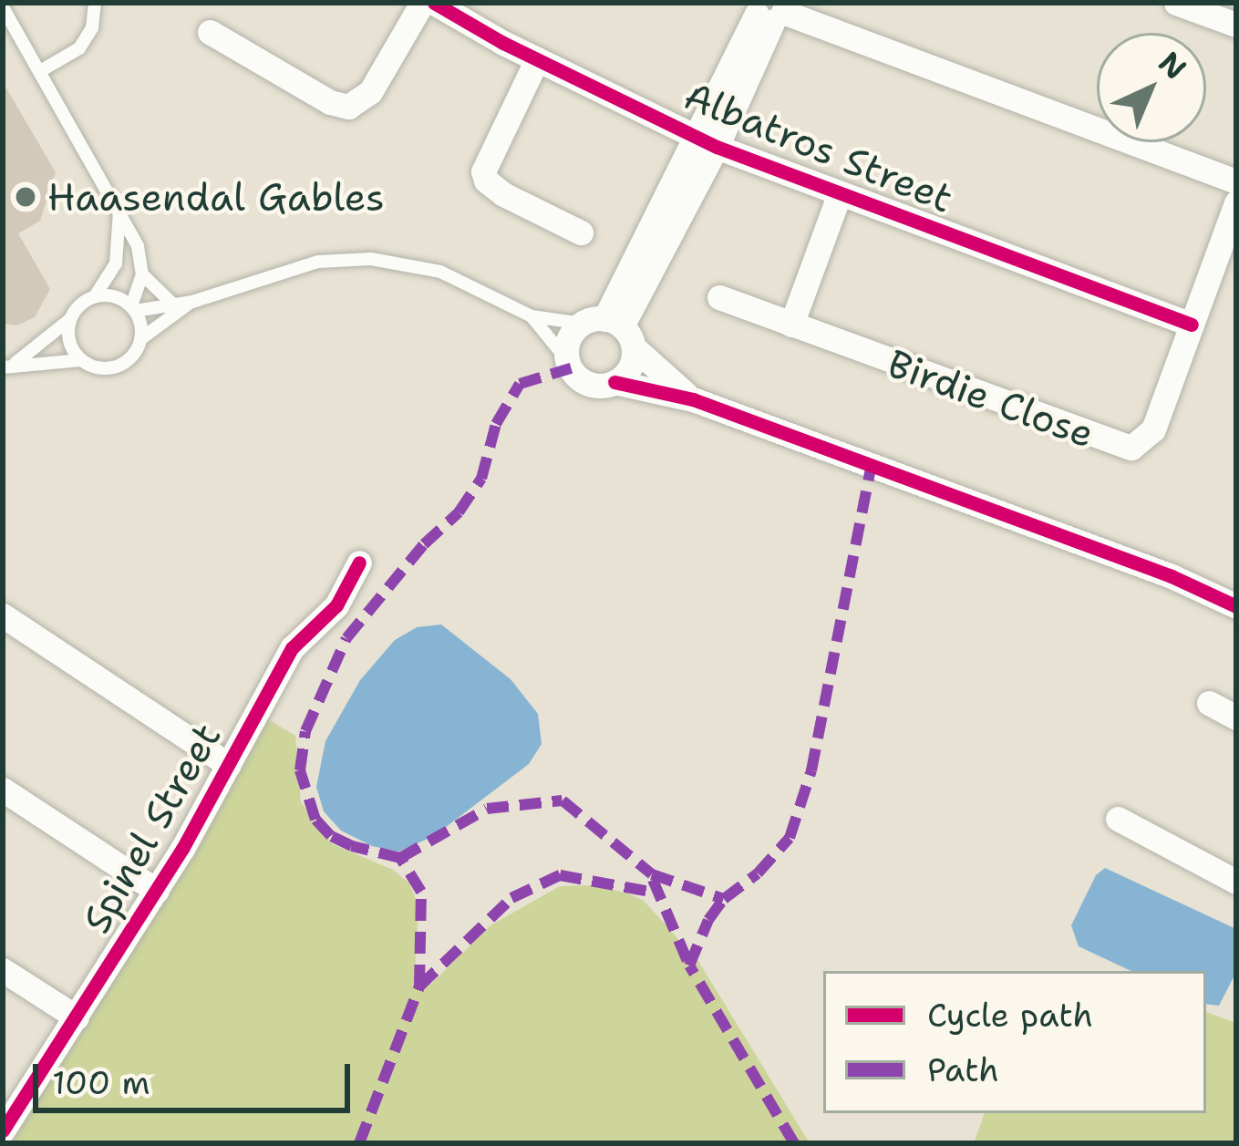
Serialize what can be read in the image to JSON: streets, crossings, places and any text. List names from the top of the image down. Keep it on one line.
{"streets":{"street":["Albatros Street","Birdie Close","Spinel Street"]},"crossings":[["Albatros Street","Birdie Close"]],"places":["Haasendal Gables"],"legend":["Cycle path","Path"],"scale_bar":"100 m","north":"top right"}
